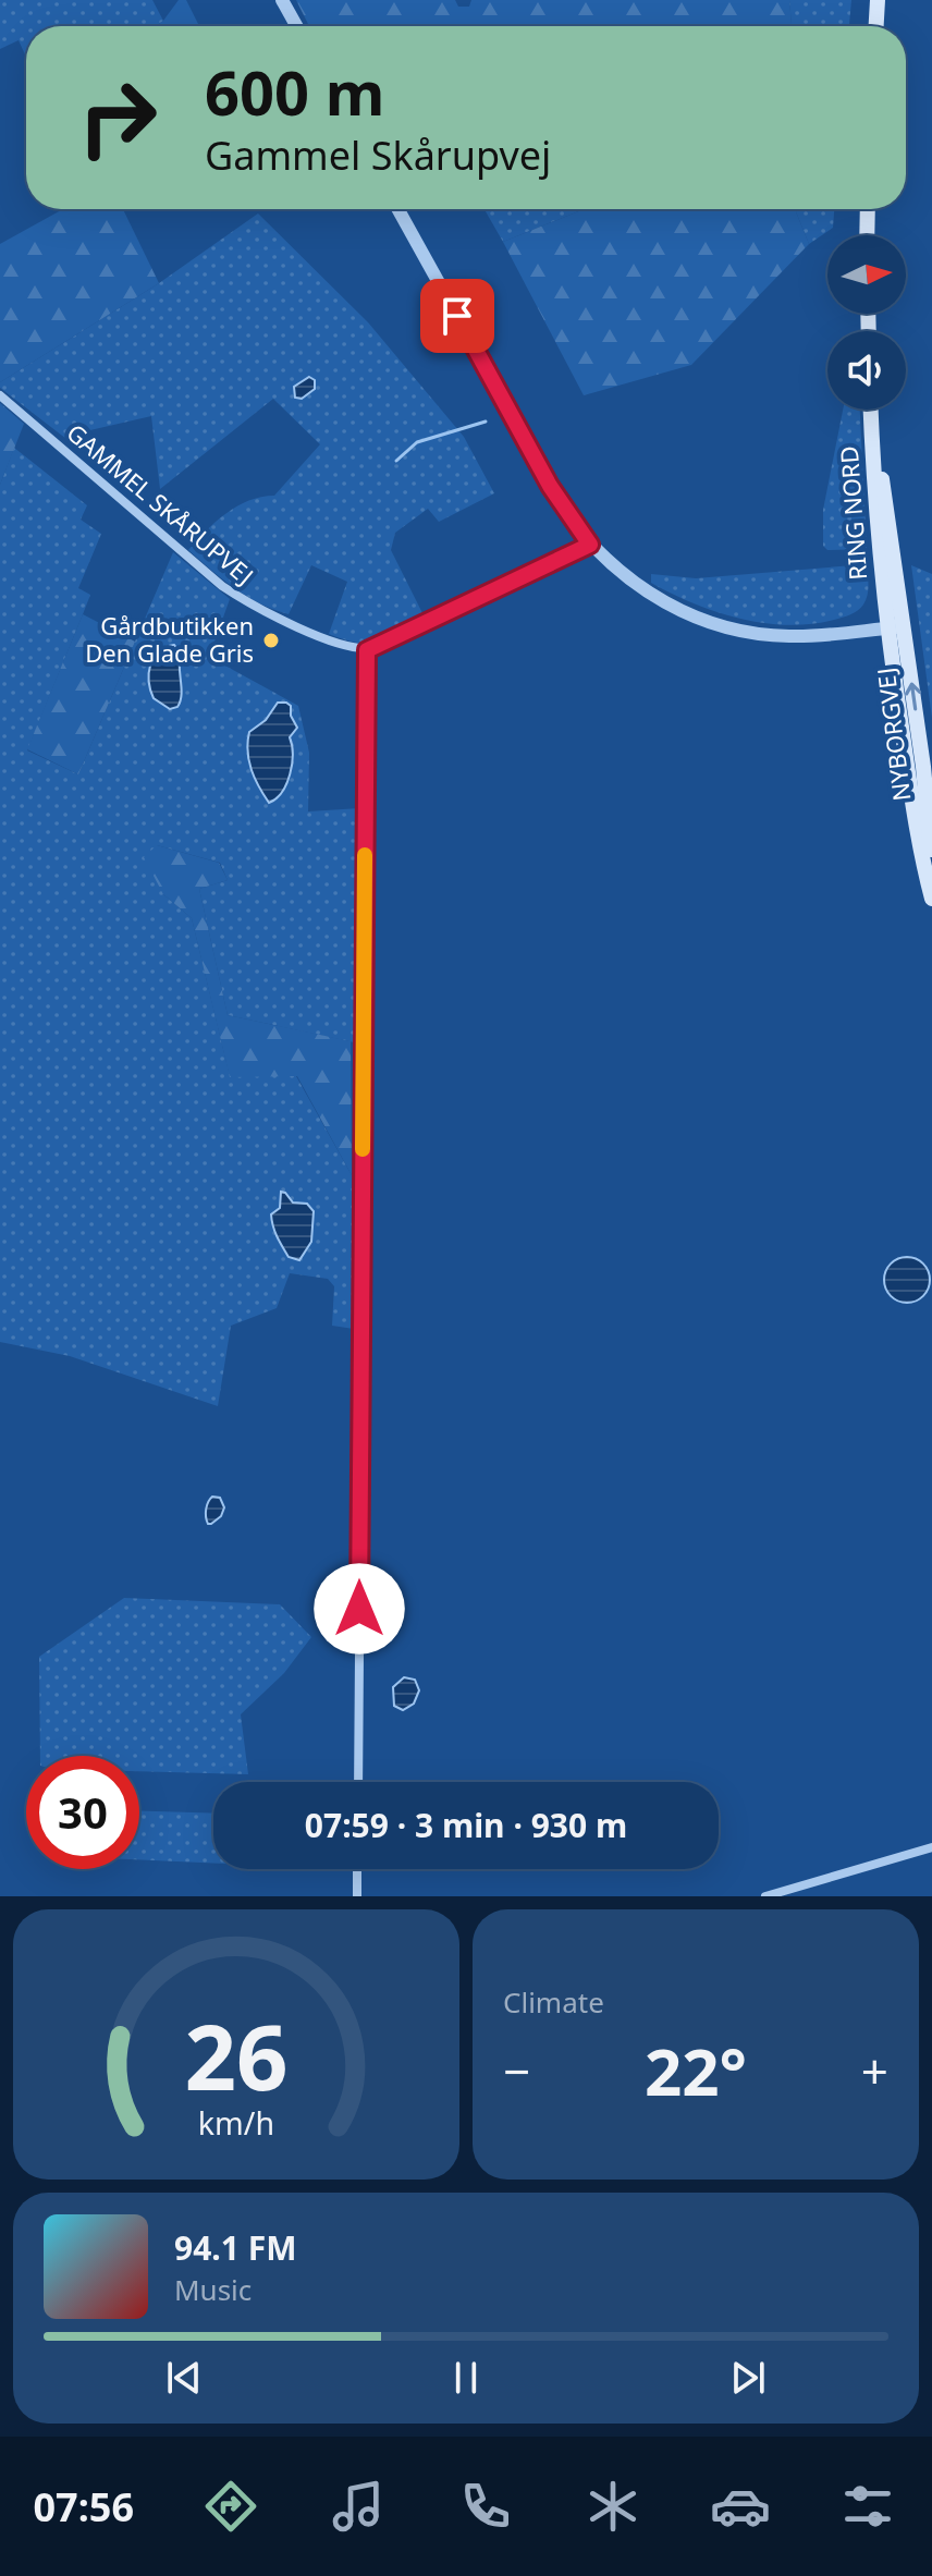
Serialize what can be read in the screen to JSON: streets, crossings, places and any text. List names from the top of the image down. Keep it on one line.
{"streets":{"main road":["RING NORD","NYBORGVEJ"],"street":["GAMMEL SKÅRUPVEJ"]},"crossings":[["RING NORD","NYBORGVEJ"]],"places":["Gårdbutikken Den Glade Gris"],"north":"right","page":{"turn":["600 m","Gammel Skårupvej"],"limit":"30","trip":"07:59 · 3 min · 930 m","tile":"Climate","heat":["−","22°","+"],"song":["94.1 FM","Music"],"tabs":"07:56","gauge":["26","km/h"]}}
